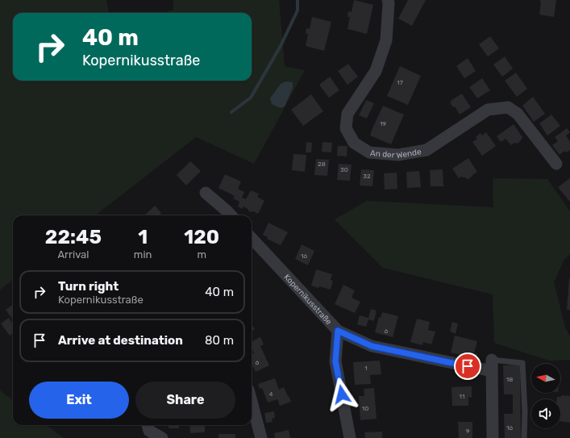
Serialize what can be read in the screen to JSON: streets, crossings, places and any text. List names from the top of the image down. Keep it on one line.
{"streets":{"street":["An der Wende","Kopernikusstraße"]},"house_numbers":["17","19","28","30","32","16","6","6","1","18","4","11","10","16","9"],"north":"left","page":{"turn":["40 m","Kopernikusstraße"],"eta":["22:45","Arrival","1","min","120","m"],"list":[{"name":"Turn right","note":"Kopernikusstraße","value":"40 m"},{"name":"Arrive at destination","value":"80 m"}],"buttons":["Exit","Share"]}}
